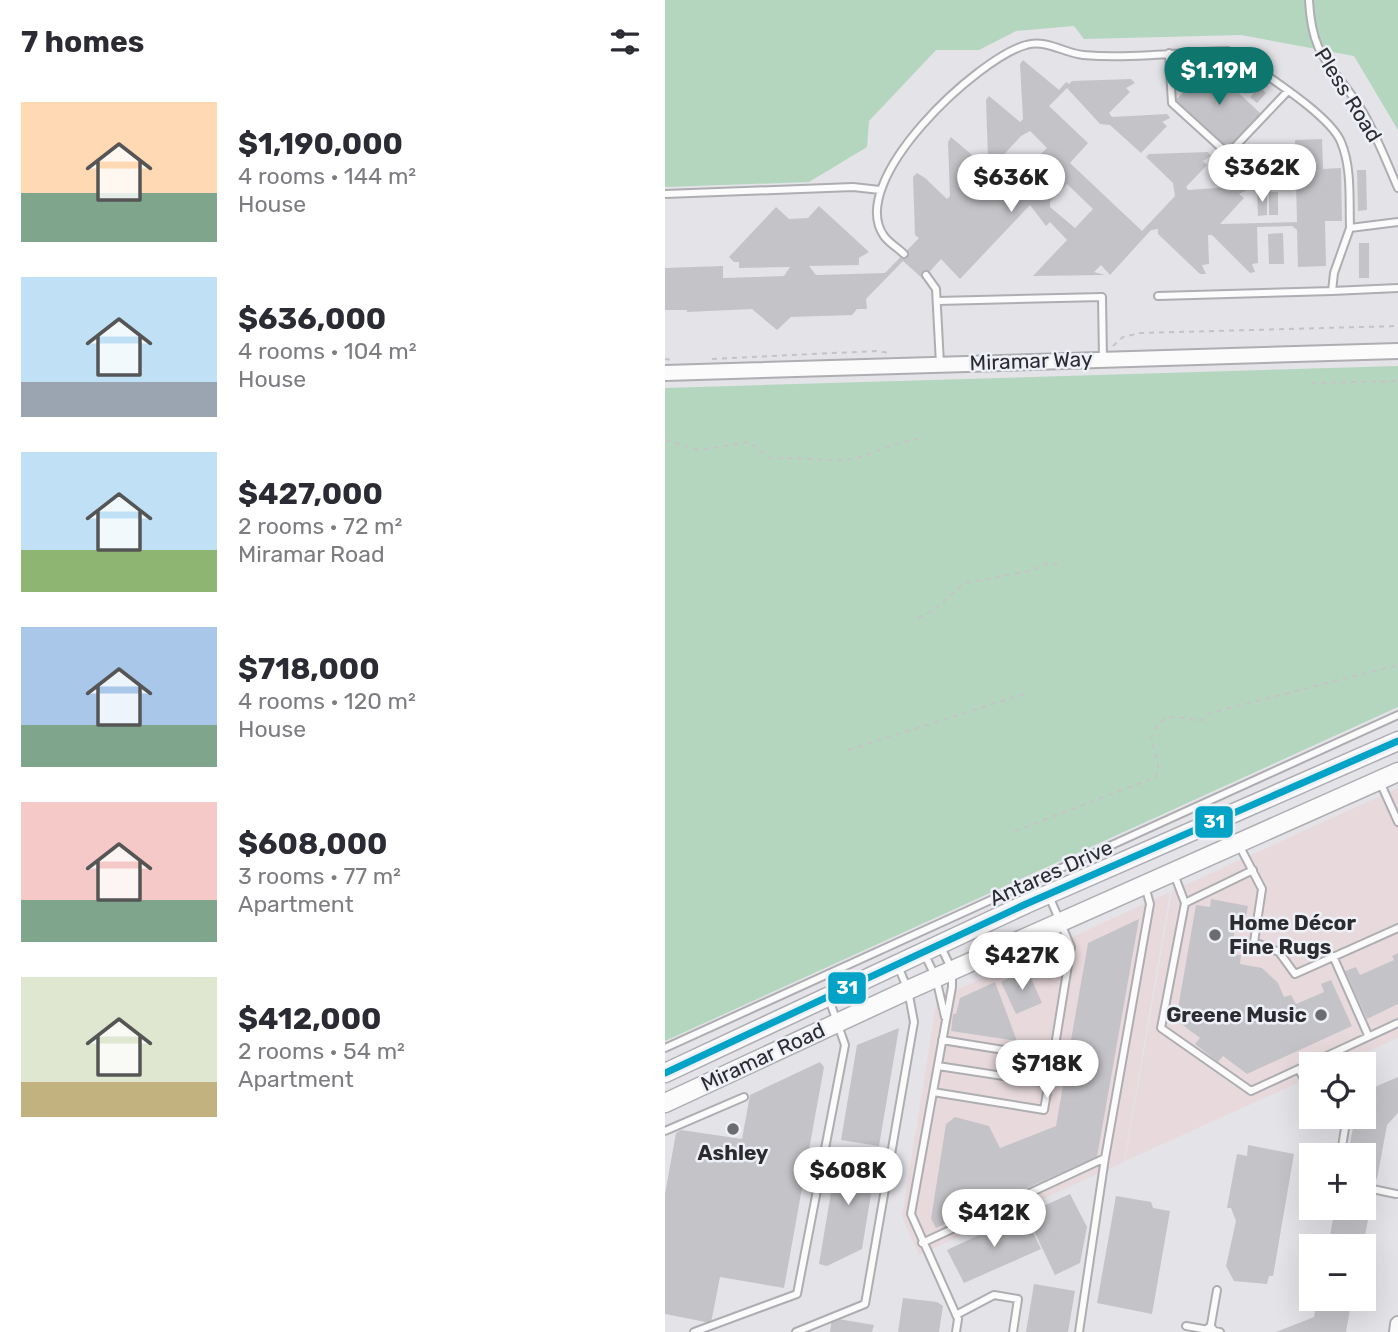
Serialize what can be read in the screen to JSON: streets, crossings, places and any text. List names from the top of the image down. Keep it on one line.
{"streets":{"main road":["Miramar Road"],"street":["Miramar Way"],"lane":["Pless Road","Antares Drive"]},"places":["Home Décor Fine Rugs","Greene Music","Ashley"],"lines":["transit line 31"],"page":{"heading":"7 homes","price":["$1.19M","$362K","$636K","$427K","$718K","$608K","$412K"],"list":[{"name":"$1,190,000","note":"4 rooms · 144 m² · House"},{"name":"$636,000","note":"4 rooms · 104 m² · House"},{"name":"$427,000","note":"2 rooms · 72 m² · Miramar Road"},{"name":"$718,000","note":"4 rooms · 120 m² · House"},{"name":"$608,000","note":"3 rooms · 77 m² · Apartment"},{"name":"$412,000","note":"2 rooms · 54 m² · Apartment"}],"map_buttons":["+","−"]}}
